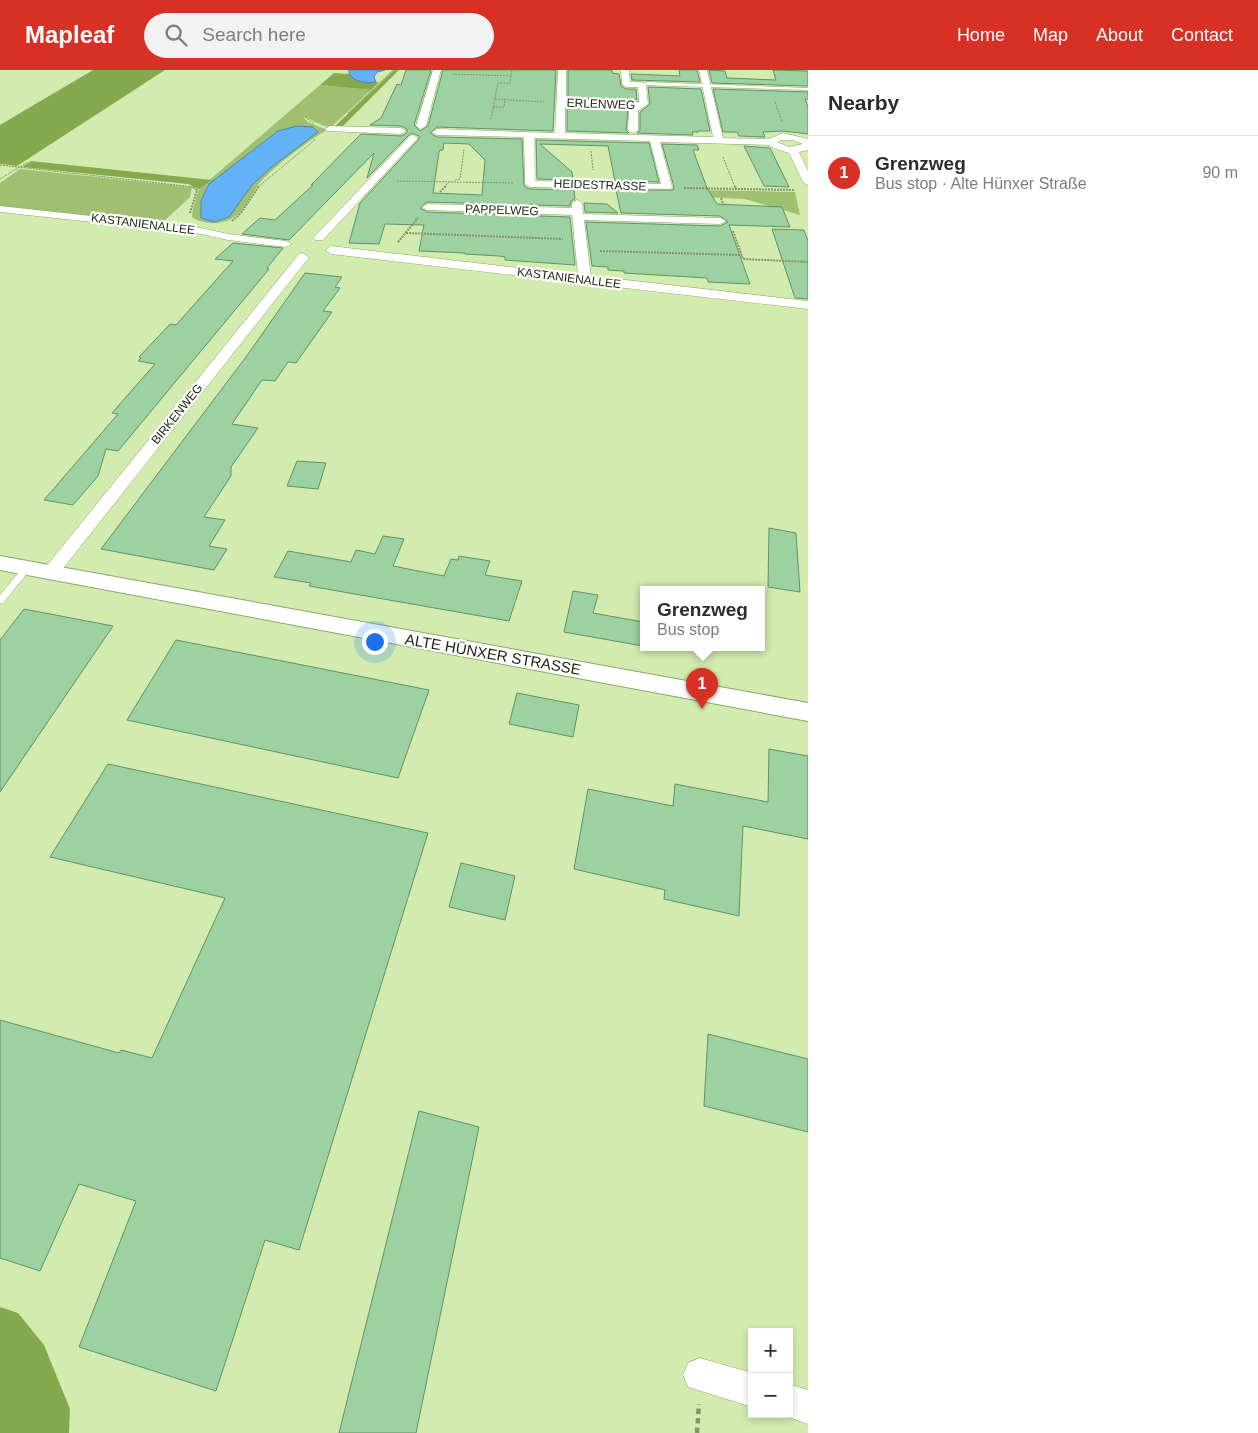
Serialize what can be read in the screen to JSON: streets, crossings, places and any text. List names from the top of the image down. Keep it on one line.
{"streets":{"street":["ERLENWEG","HEIDESTRASSE","PAPPELWEG","KASTANIENALLEE","BIRKENWEG","ALTE HÜNXER STRASSE"]},"crossings":[["KASTANIENALLEE","BIRKENWEG"],["BIRKENWEG","ALTE HÜNXER STRASSE"]],"page":{"header":"Mapleaf","search":"Search here","nav":["Home","Map","About","Contact"],"heading":"Nearby","list":[{"mark":"1","name":"Grenzweg","note":"Bus stop · Alte Hünxer Straße","value":"90 m"}],"popup":["Grenzweg","Bus stop"],"pins":"1","map_buttons":["+","−"]}}
